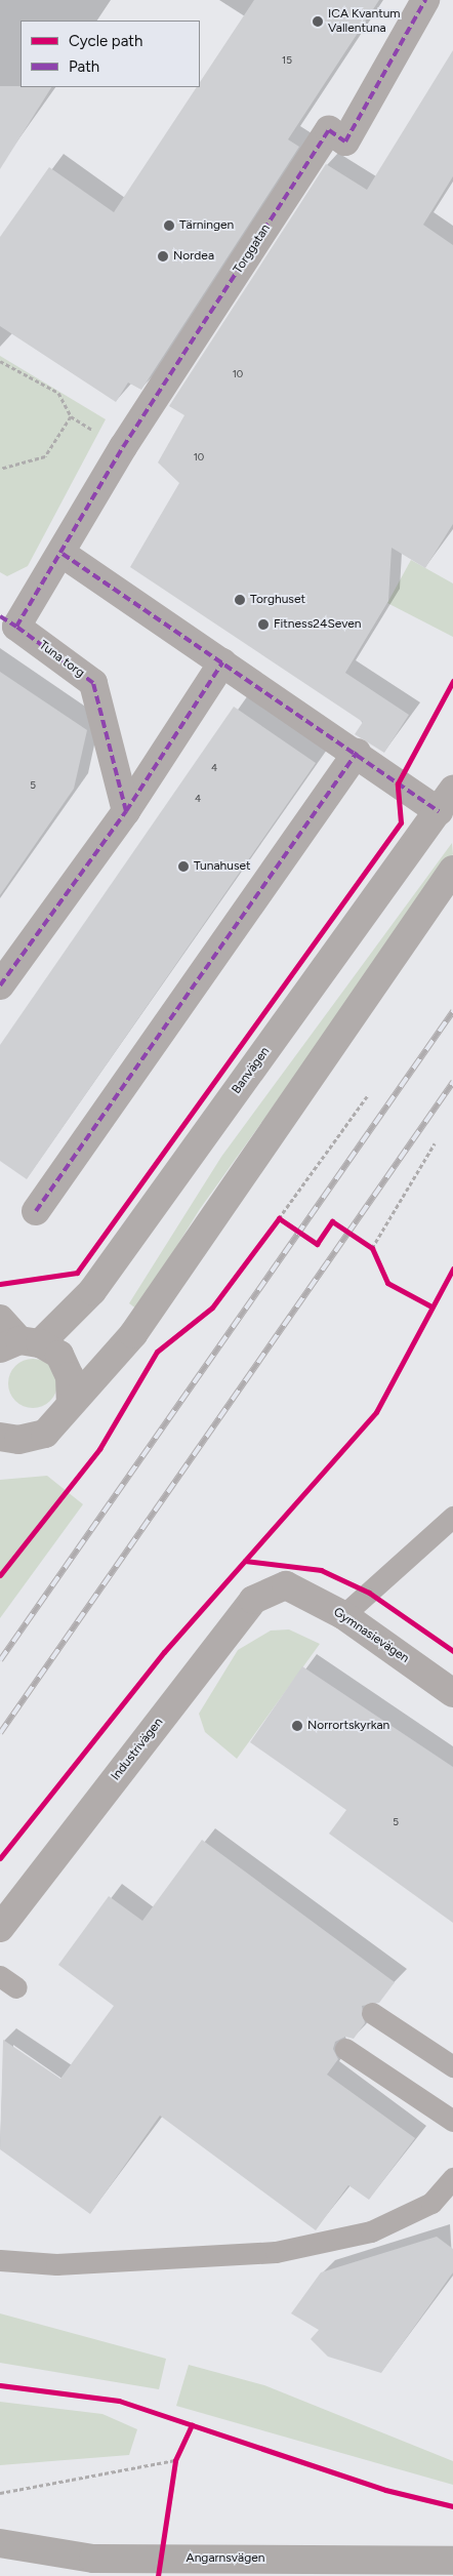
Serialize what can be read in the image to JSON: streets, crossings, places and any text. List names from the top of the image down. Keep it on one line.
{"streets":{"main road":["Angarnsvägen"],"street":["Torggatan","Tuna torg","Banvägen","Gymnasievägen","Industrivägen"]},"crossings":[["Torggatan","Tuna torg"],["Gymnasievägen","Industrivägen"]],"places":["ICA Kvantum Vallentuna","Tärningen","Nordea","Torghuset","Fitness24Seven","Tunahuset","Norrortskyrkan"],"house_numbers":["15","10","10","4","5","4","5"],"legend":["Cycle path","Path"]}
